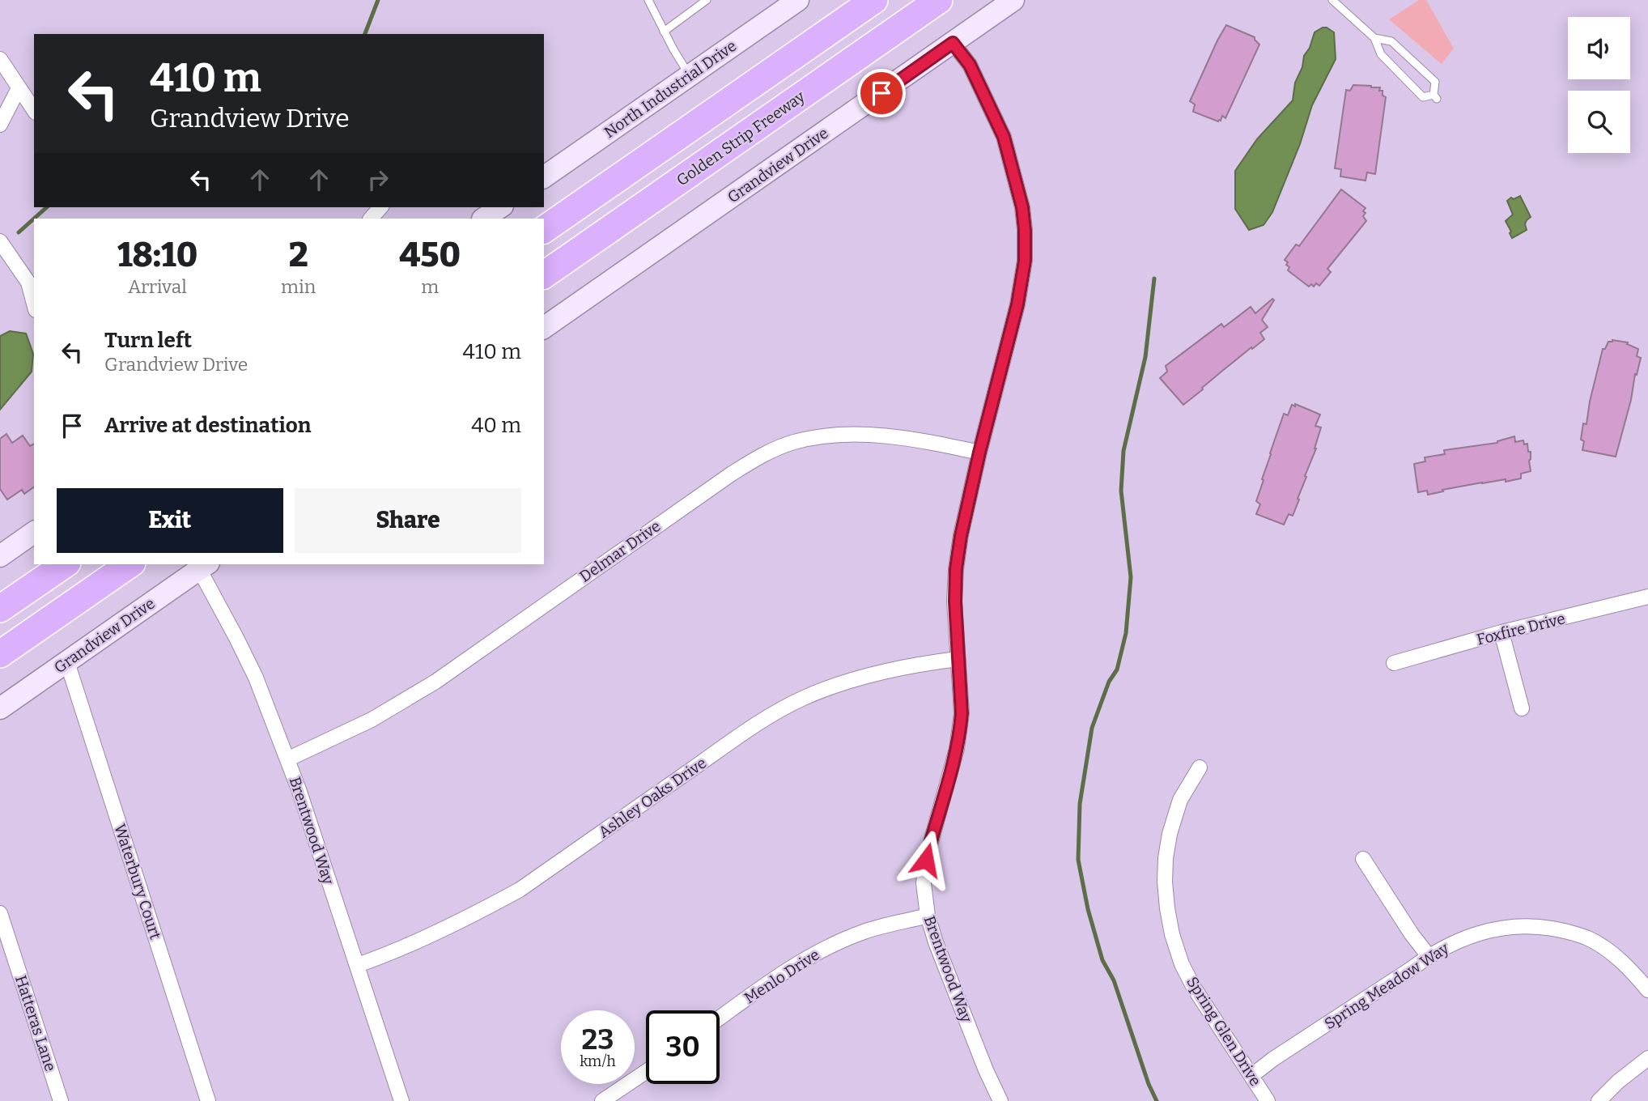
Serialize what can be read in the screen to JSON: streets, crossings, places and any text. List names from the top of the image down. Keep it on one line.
{"streets":{"highway":["Golden Strip Freeway"],"street":["North Industrial Drive","Grandview Drive","Delmar Drive","Foxfire Drive","Ashley Oaks Drive","Brentwood Way","Waterbury Court","Menlo Drive","Spring Meadow Way","Hatteras Lane","Spring Glen Drive"]},"crossings":[["Grandview Drive","Brentwood Way"],["Grandview Drive","Waterbury Court"],["Delmar Drive","Brentwood Way"],["Ashley Oaks Drive","Brentwood Way"],["Brentwood Way","Menlo Drive"],["Spring Meadow Way","Spring Glen Drive"]],"page":{"turn":["410 m","Grandview Drive"],"eta":["18:10","Arrival","2","min","450","m"],"list":[{"name":"Turn left","note":"Grandview Drive","value":"410 m"},{"name":"Arrive at destination","value":"40 m"}],"buttons":["Exit","Share"],"speed":"23 km/h","limit":"30"}}
